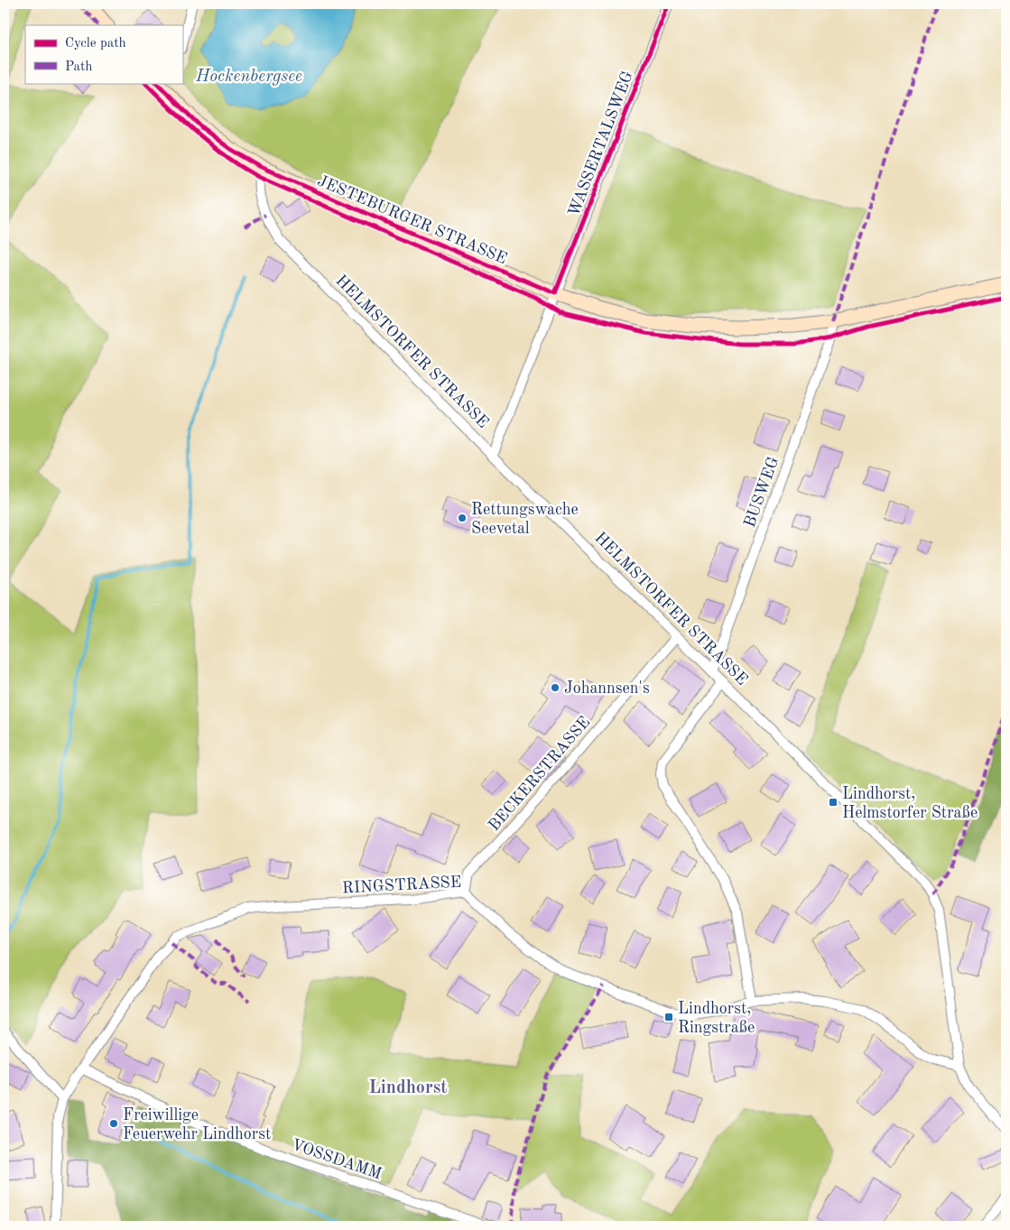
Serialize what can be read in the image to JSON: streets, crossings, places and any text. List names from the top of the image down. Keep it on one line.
{"streets":{"main road":["JESTEBURGER STRASSE"],"street":["WASSERTALSWEG","HELMSTORFER STRASSE","BUSWEG","BECKERSTRASSE","RINGSTRASSE","VOSSDAMM"]},"crossings":[["WASSERTALSWEG","JESTEBURGER STRASSE"],["WASSERTALSWEG","HELMSTORFER STRASSE"],["JESTEBURGER STRASSE","HELMSTORFER STRASSE"],["JESTEBURGER STRASSE","BUSWEG"],["HELMSTORFER STRASSE","BUSWEG"],["HELMSTORFER STRASSE","BECKERSTRASSE"],["HELMSTORFER STRASSE","RINGSTRASSE"],["BECKERSTRASSE","RINGSTRASSE"],["RINGSTRASSE","VOSSDAMM"]],"districts":["Lindhorst"],"water":["Hockenbergsee"],"places":{"other":["Rettungswache Seevetal","Johannsen's","Freiwillige Feuerwehr Lindhorst"],"transit":["Lindhorst, Helmstorfer Straße","Lindhorst, Ringstraße"]},"legend":["Cycle path","Path"]}
